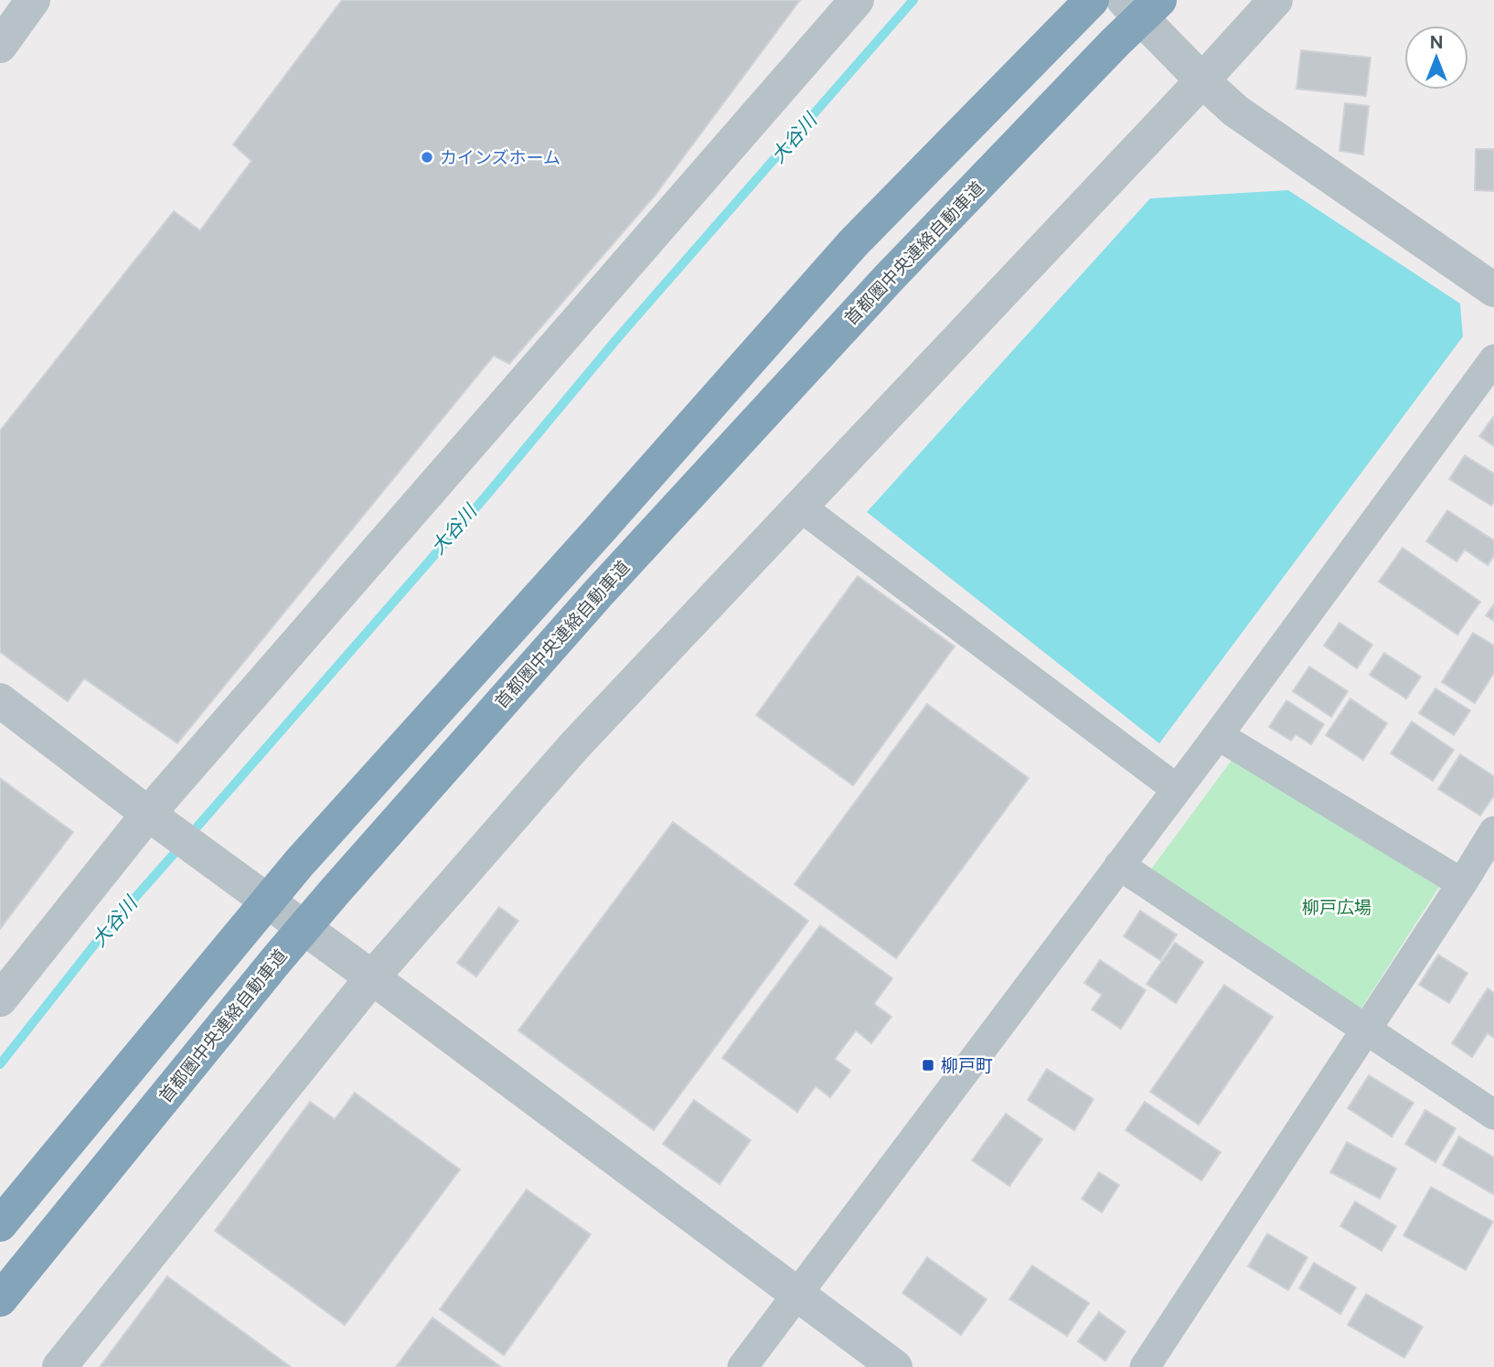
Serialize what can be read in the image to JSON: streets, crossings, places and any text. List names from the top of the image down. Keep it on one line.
{"streets":{"highway":["首都圏中央連絡自動車道"]},"water":["大谷川"],"parks":["柳戸広場"],"places":{"other":["カインズホーム"],"transit":["柳戸町"]},"north":"top"}
